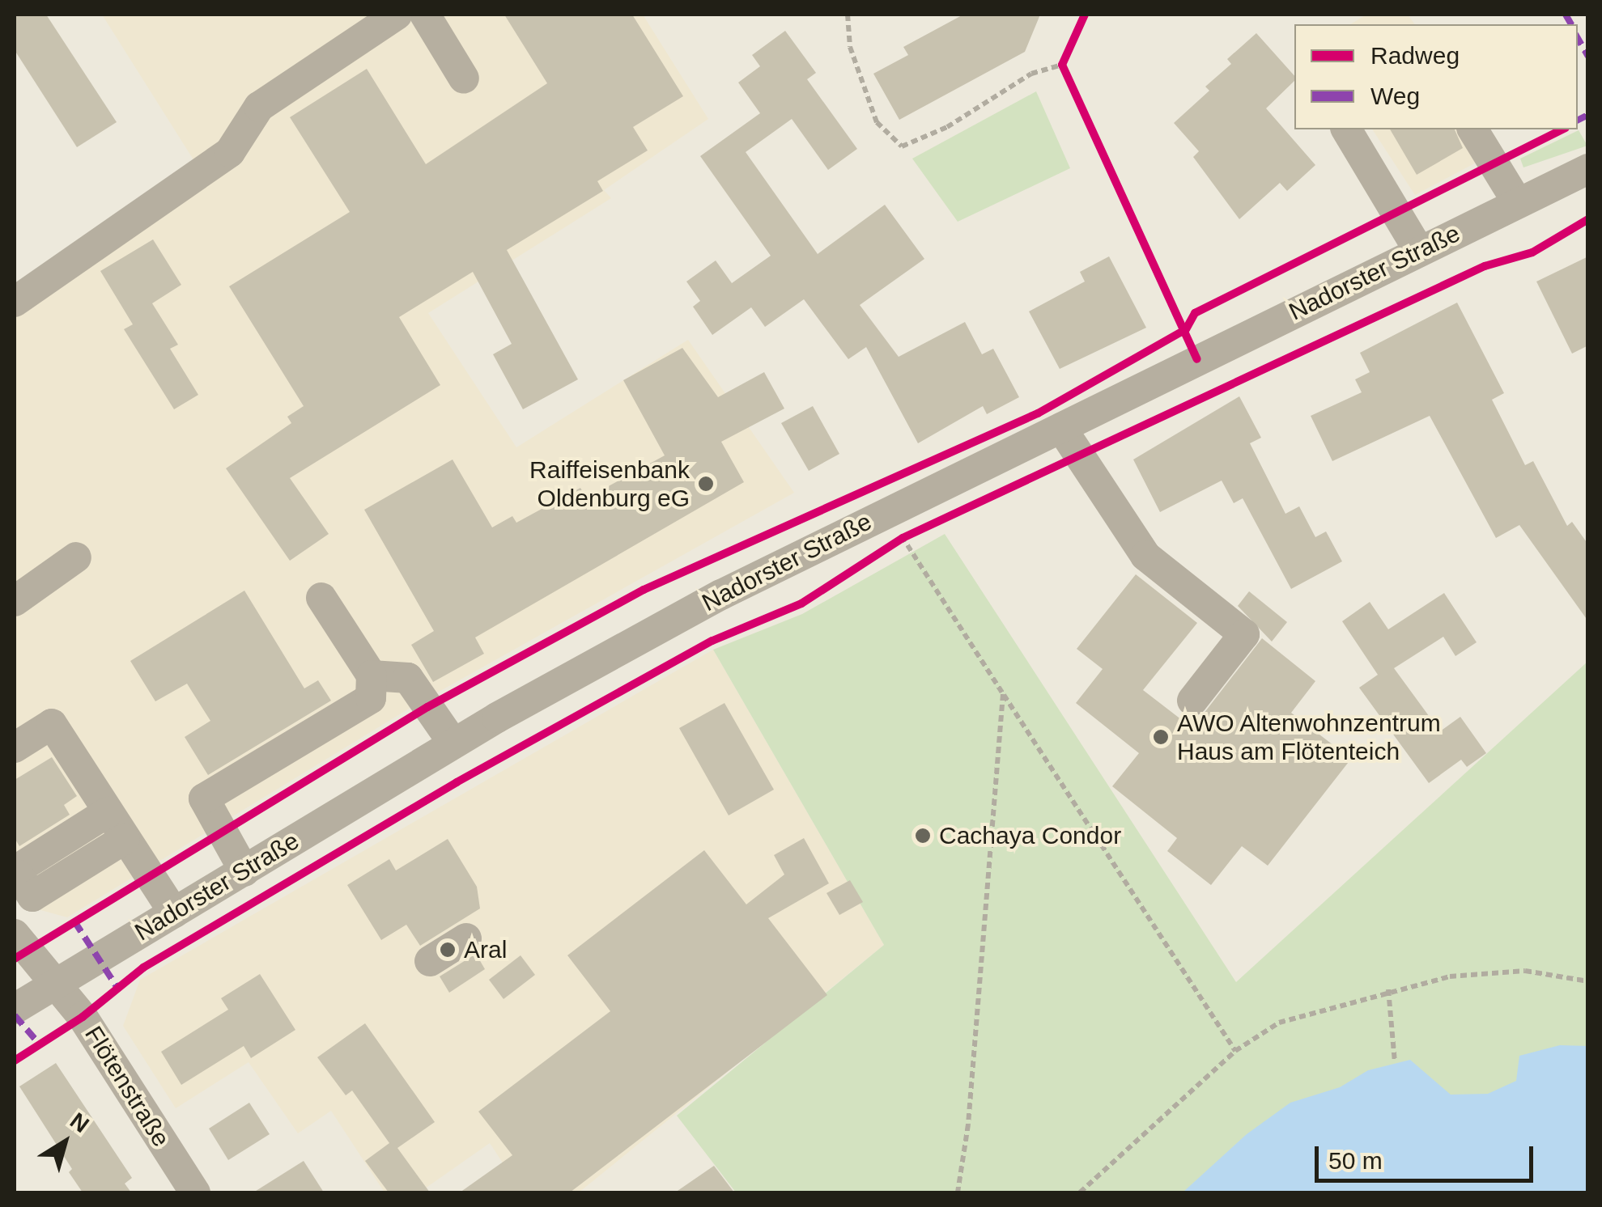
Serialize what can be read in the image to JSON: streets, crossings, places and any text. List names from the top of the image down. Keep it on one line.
{"streets":{"street":["Nadorster Straße","Flötenstraße"]},"crossings":[["Nadorster Straße","Flötenstraße"]],"places":["Raiffeisenbank Oldenburg eG","AWO Altenwohnzentrum Haus am Flötenteich","Cachaya Condor","Aral"],"legend":["Radweg","Weg"],"scale_bar":"50 m","north":"top right"}
